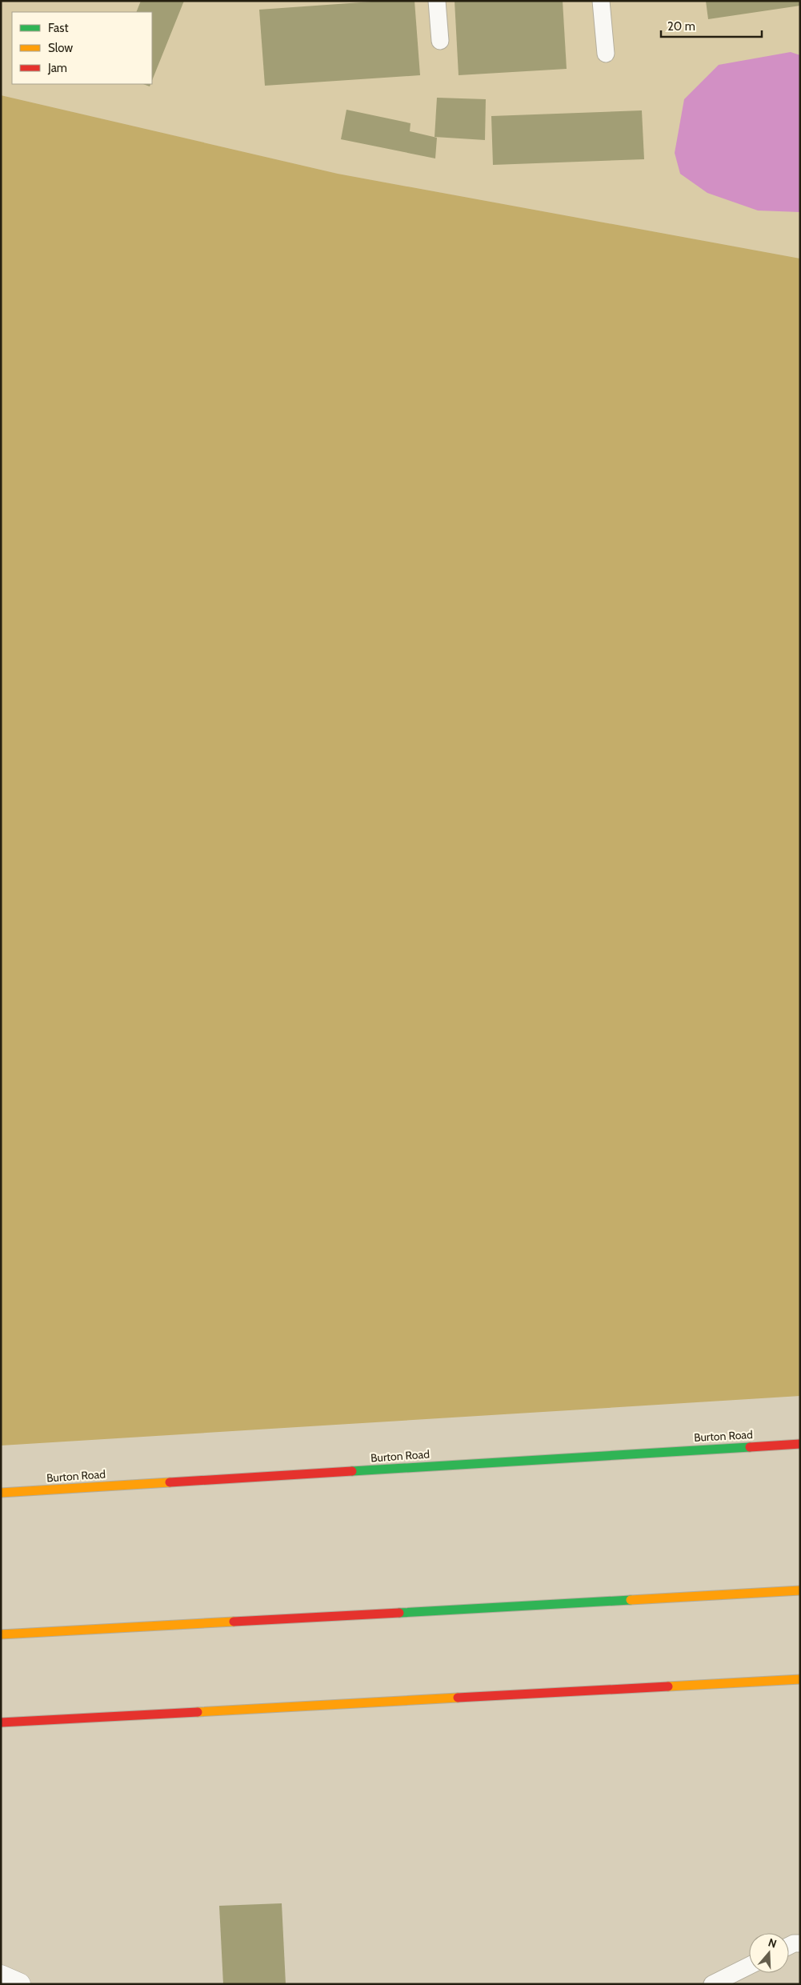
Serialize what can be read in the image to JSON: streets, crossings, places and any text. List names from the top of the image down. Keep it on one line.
{"streets":{"main road":["Burton Road"]},"legend":["Fast","Slow","Jam"],"scale_bar":"20 m","north":"top"}
